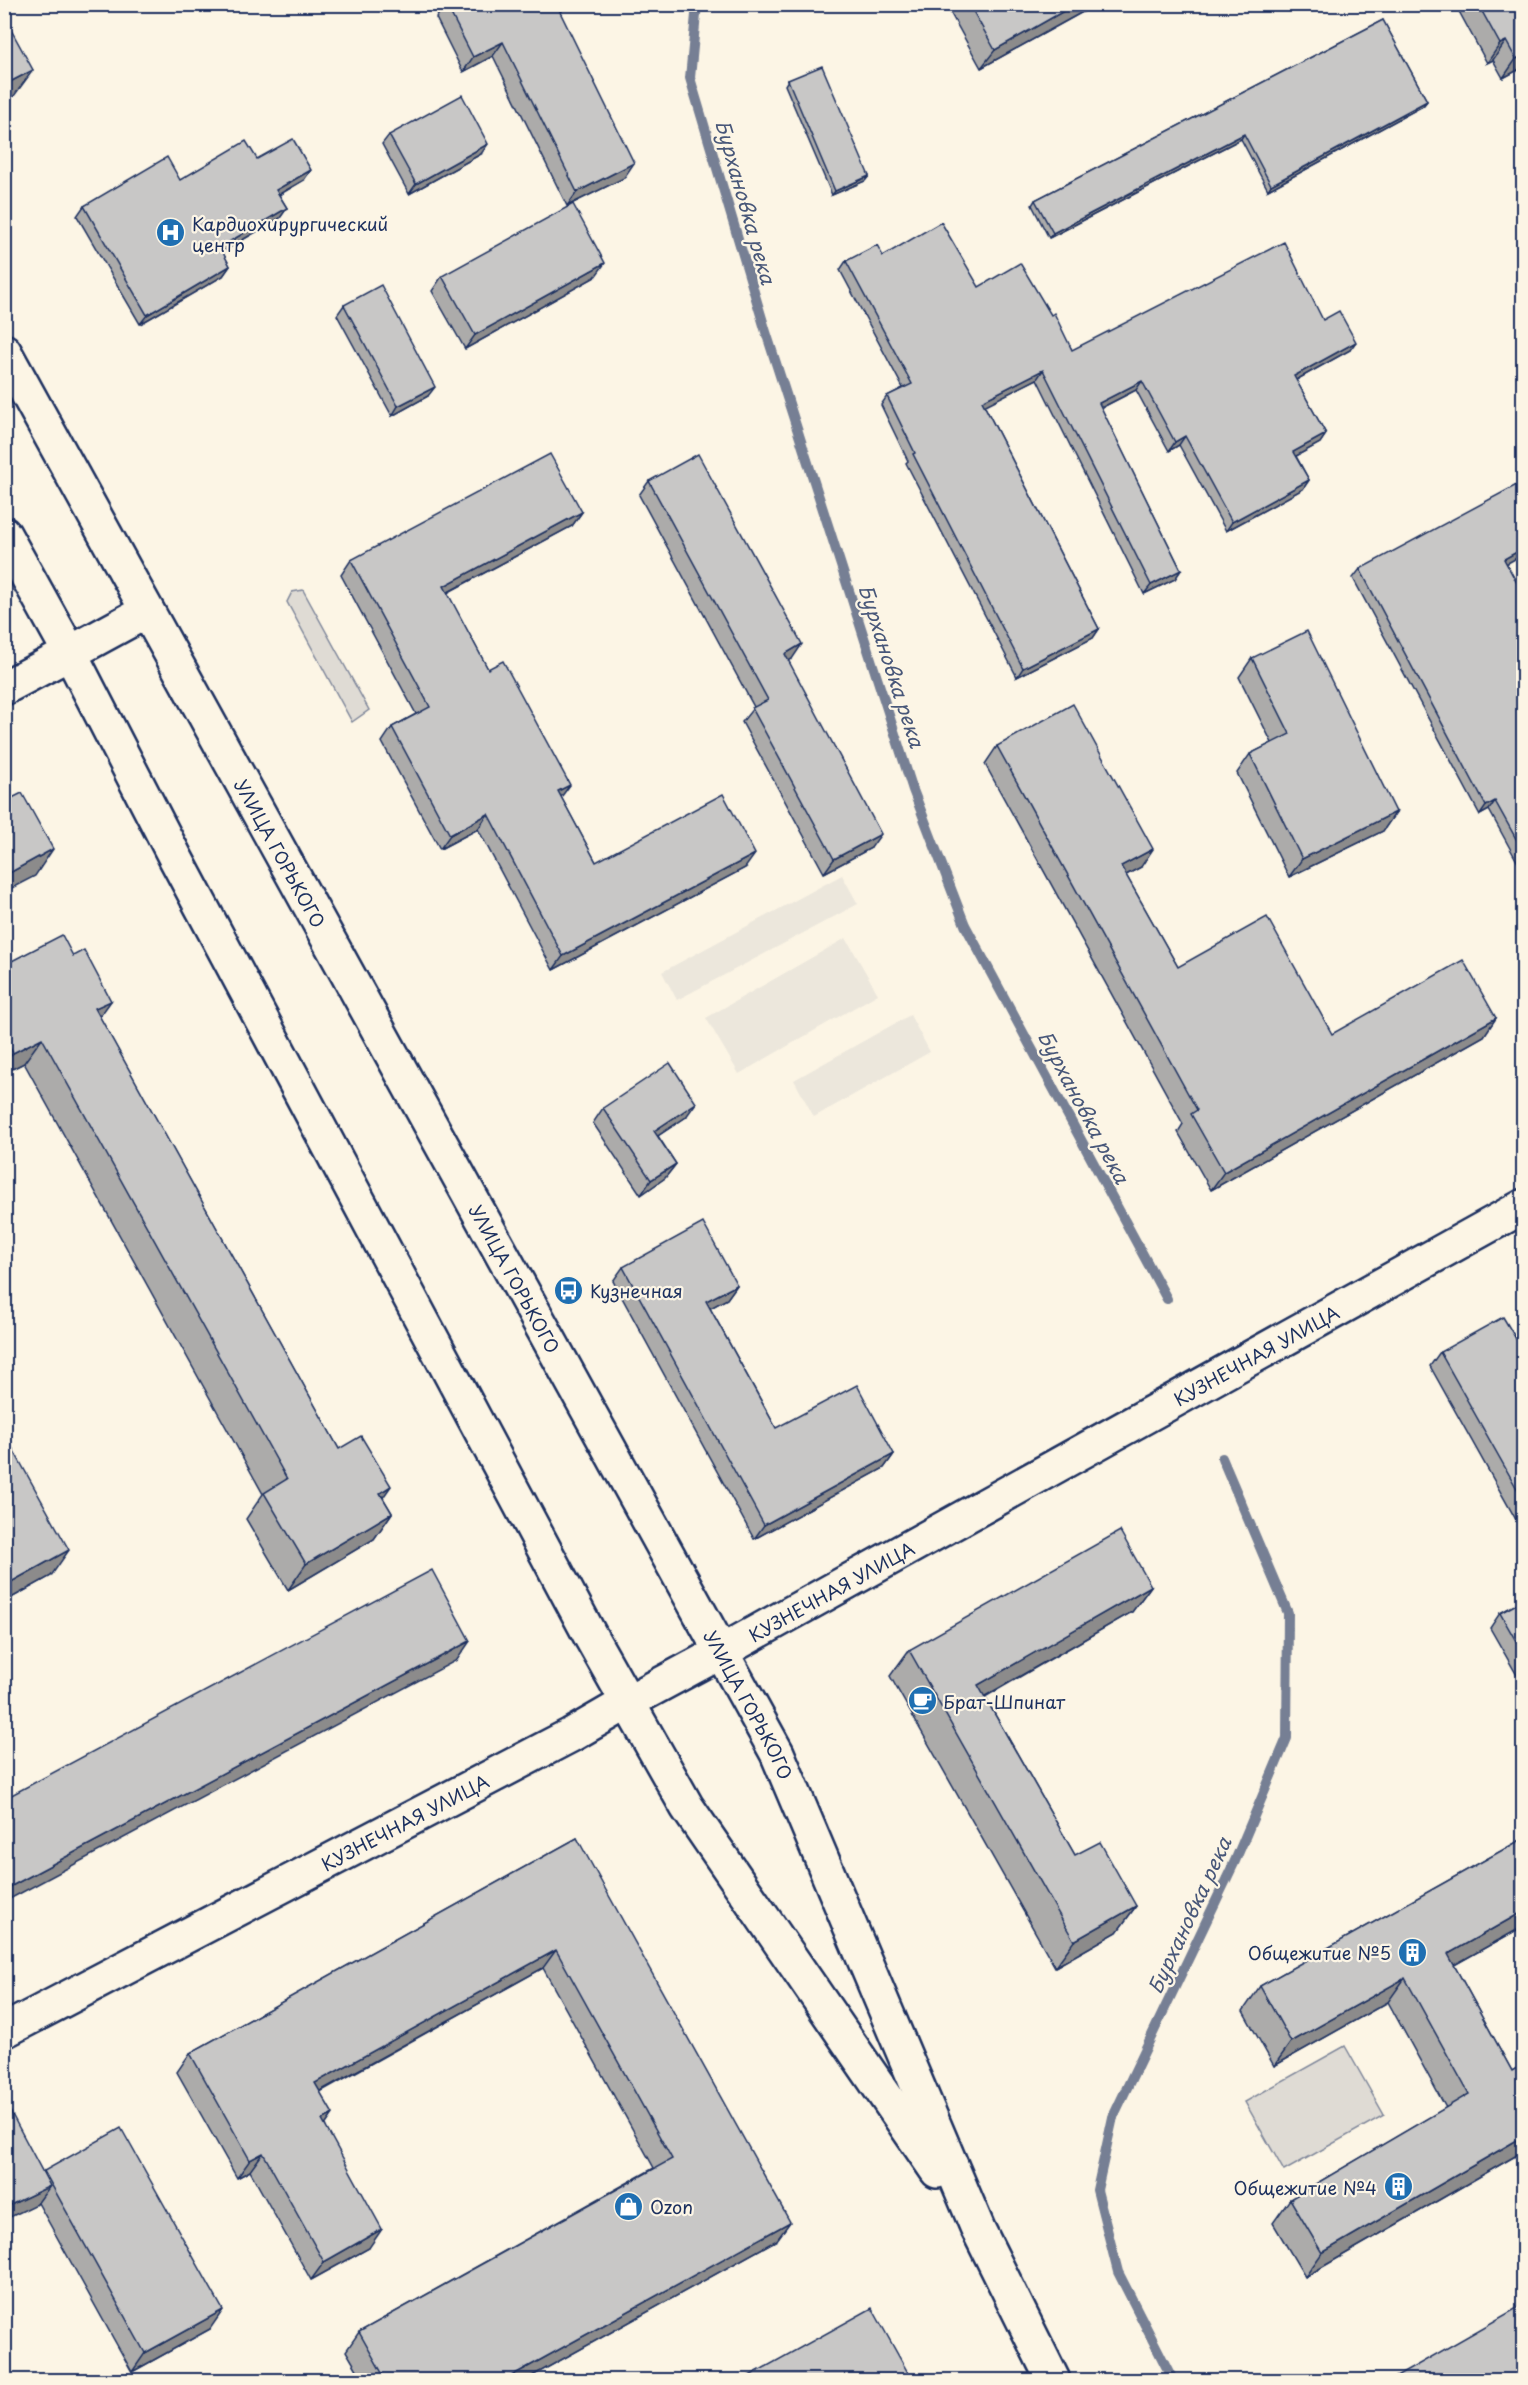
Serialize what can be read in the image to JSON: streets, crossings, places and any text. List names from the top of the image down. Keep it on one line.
{"streets":{"main road":["УЛИЦА ГОРЬКОГО","КУЗНЕЧНАЯ УЛИЦА"]},"crossings":[["УЛИЦА ГОРЬКОГО","КУЗНЕЧНАЯ УЛИЦА"]],"water":["Бурхановка река"],"places":{"hospital":["Кардиохирургический центр"],"bus stop":["Кузнечная"],"cafe":["Брат-Шпинат"],"building":["Общежитие №5","Общежитие №4"],"shop":["Ozon"]}}
